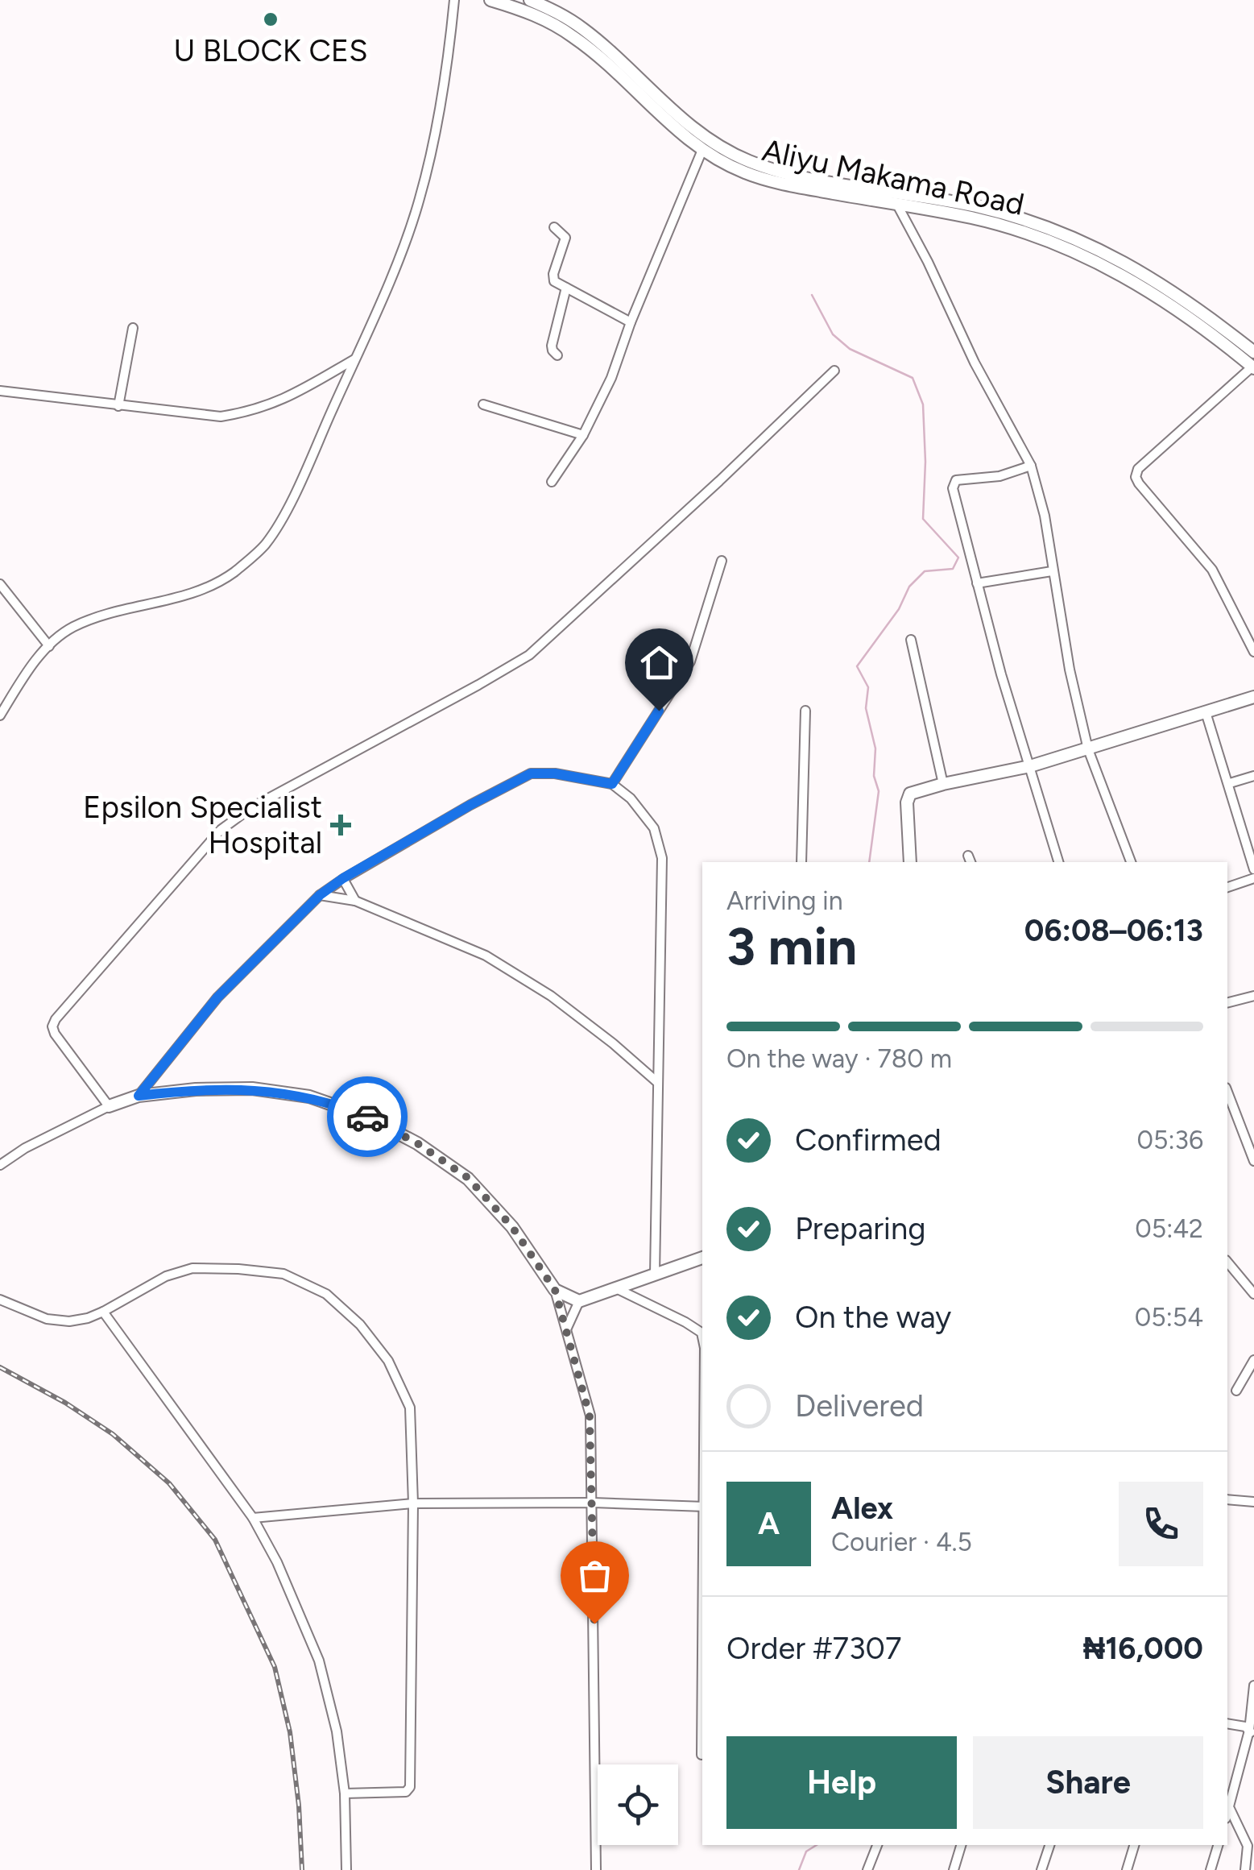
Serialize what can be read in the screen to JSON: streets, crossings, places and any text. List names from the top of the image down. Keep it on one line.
{"streets":{"street":["Aliyu Makama Road"]},"places":{"other":["U BLOCK CES"],"health":["Epsilon Specialist Hospital"]},"page":{"heading":["3 min","Arriving in","06:08–06:13"],"panel":["Alex","Courier · 4.5","Order #7307","₦16,000"],"bar":"On the way · 780 m","list":[["Confirmed","05:36"],["Preparing","05:42"],["On the way","05:54"],"Delivered"],"round":"A","buttons":["Help","Share"]}}
